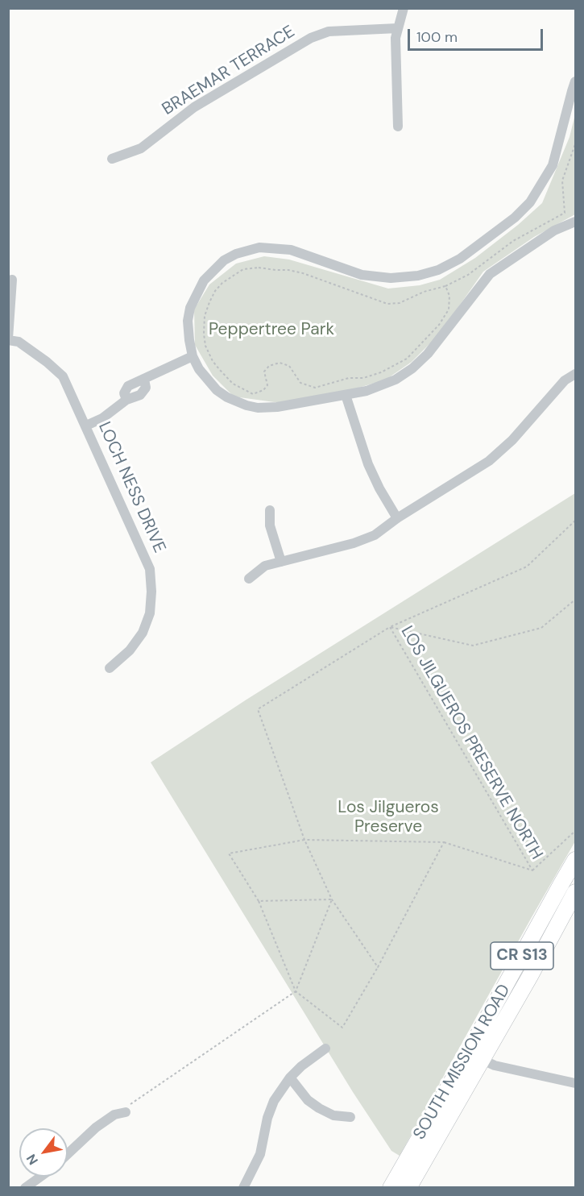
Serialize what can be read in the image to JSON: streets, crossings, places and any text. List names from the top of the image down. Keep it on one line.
{"streets":{"main road":["CR S13","SOUTH MISSION ROAD"],"street":["BRAEMAR TERRACE","LOCH NESS DRIVE"],"path":["LOS JILGUEROS PRESERVE NORTH"]},"parks":["Peppertree Park","Los Jilgueros Preserve"],"scale_bar":"100 m","north":"bottom left"}
